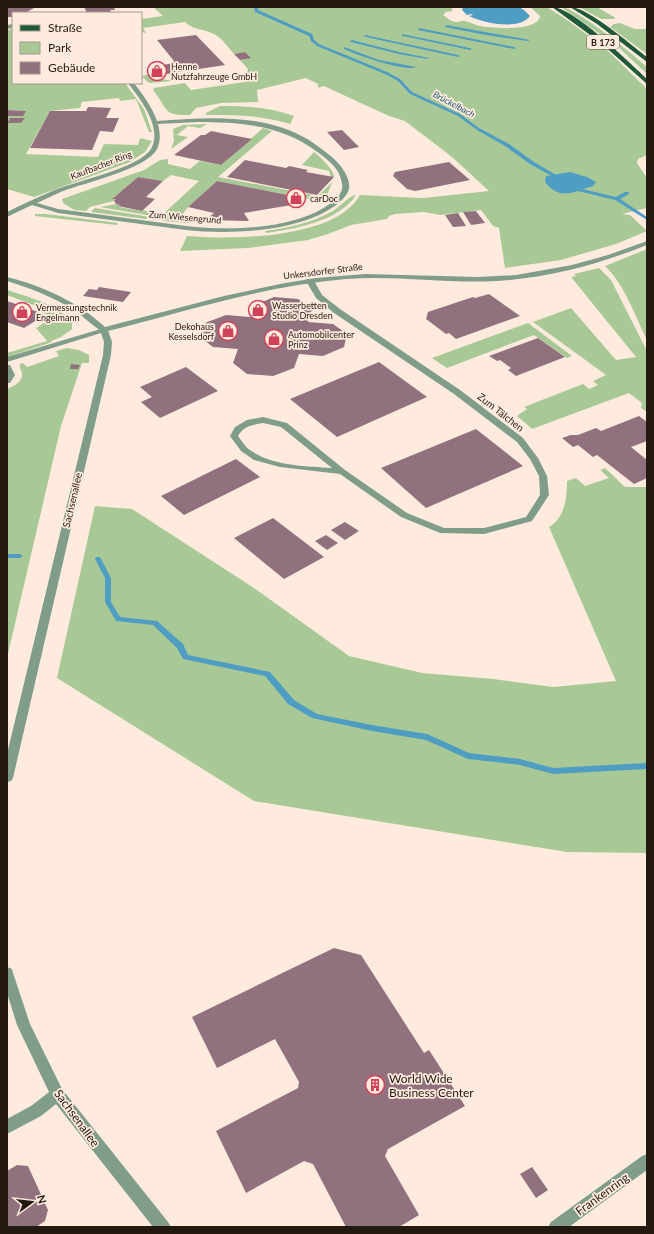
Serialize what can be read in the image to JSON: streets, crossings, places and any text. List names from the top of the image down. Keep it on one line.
{"streets":{"main road":["B 173"],"street":["Kaufbacher Ring","Zum Wiesengrund","Unkersdorfer Straße","Zum Tälchen","Sachsenallee","Frankenring"]},"crossings":[["Kaufbacher Ring","Zum Wiesengrund"],["Unkersdorfer Straße","Zum Tälchen"],["Unkersdorfer Straße","Sachsenallee"]],"water":["Brückelbach"],"places":{"shop":["Henne Nutzfahrzeuge GmbH","carDoc","Wasserbetten Studio Dresden","Vermessungstechnik Engelmann","Dekohaus Kesselsdorf","Automobilcenter Prinz"],"building":["World Wide Business Center"]},"legend":["Straße","Park","Gebäude"],"north":"right"}
